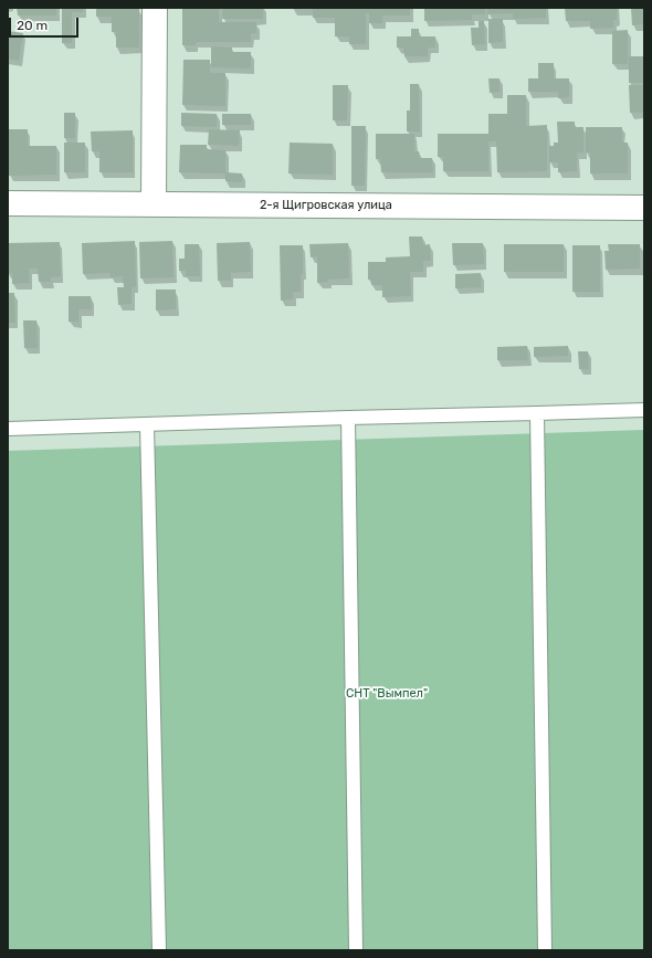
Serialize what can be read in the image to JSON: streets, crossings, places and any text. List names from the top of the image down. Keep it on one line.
{"streets":{"street":["2-я Щигровская улица"]},"parks":["СНТ \"Вымпел\""],"scale_bar":"20 m"}
